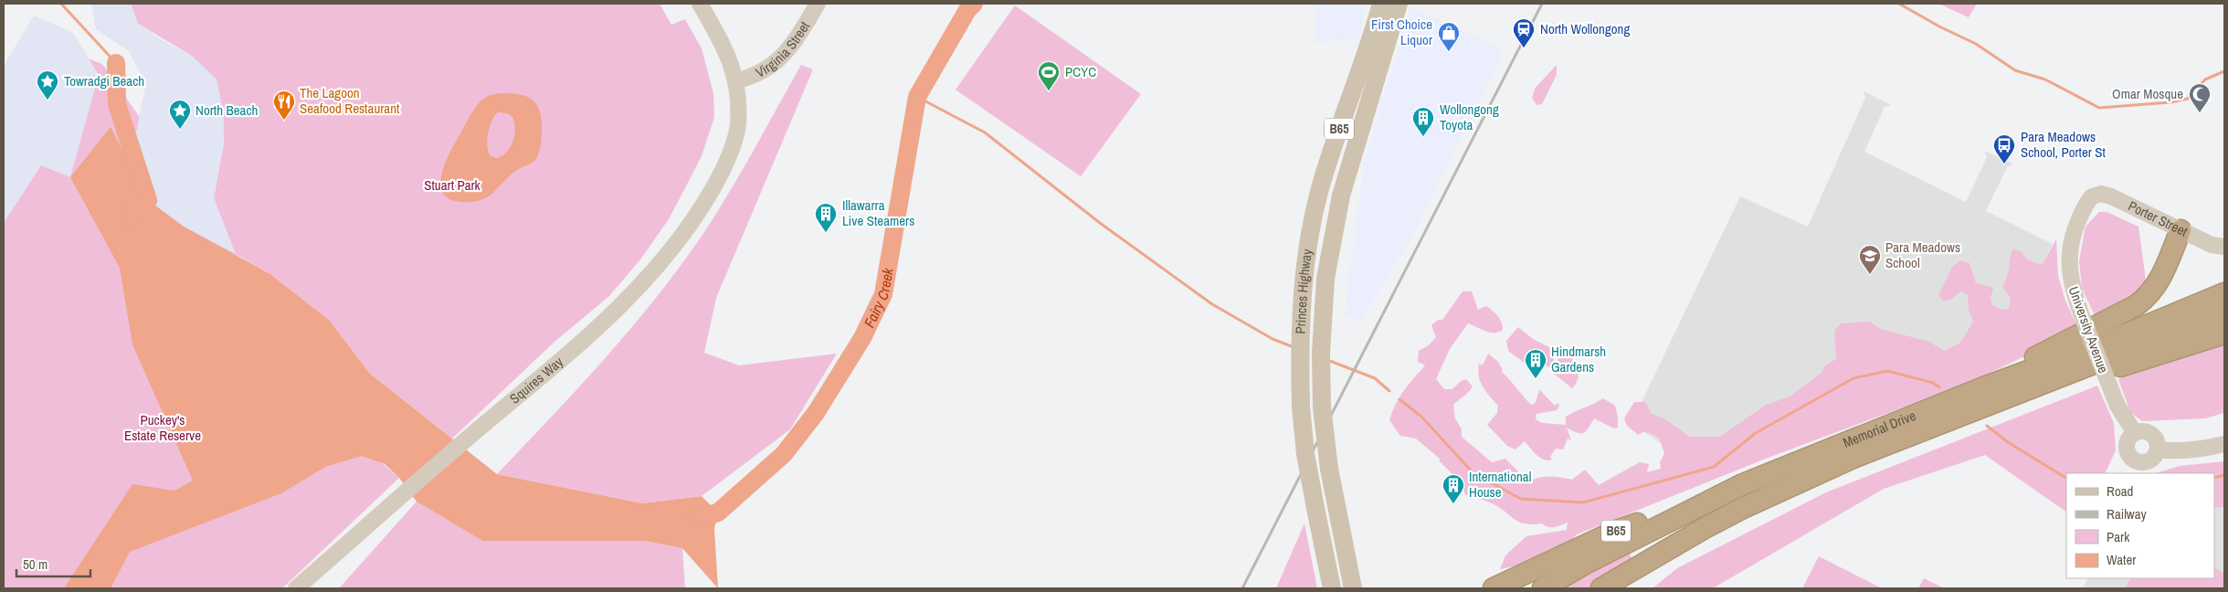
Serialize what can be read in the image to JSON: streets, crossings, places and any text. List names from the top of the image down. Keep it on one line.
{"streets":{"highway":["B65","Memorial Drive"],"main road":["Virginia Street","Porter Street","Princes Highway","University Avenue","Squires Way"]},"crossings":[["Virginia Street","Squires Way"],["B65","Memorial Drive"],["Porter Street","University Avenue"]],"water":["Fairy Creek"],"parks":["Stuart Park","Puckey's Estate Reserve"],"places":{"station":["North Wollongong"],"shop":["First Choice Liquor"],"sports":["PCYC"],"place":["Towradgi Beach","North Beach"],"mosque":["Omar Mosque"],"restaurant":["The Lagoon Seafood Restaurant"],"building":["Wollongong Toyota","Illawarra Live Steamers","Hindmarsh Gardens","International House"],"bus stop":["Para Meadows School, Porter St"],"school or university":["Para Meadows School"]},"legend":["Road","Railway","Park","Water"],"scale_bar":"50 m"}
